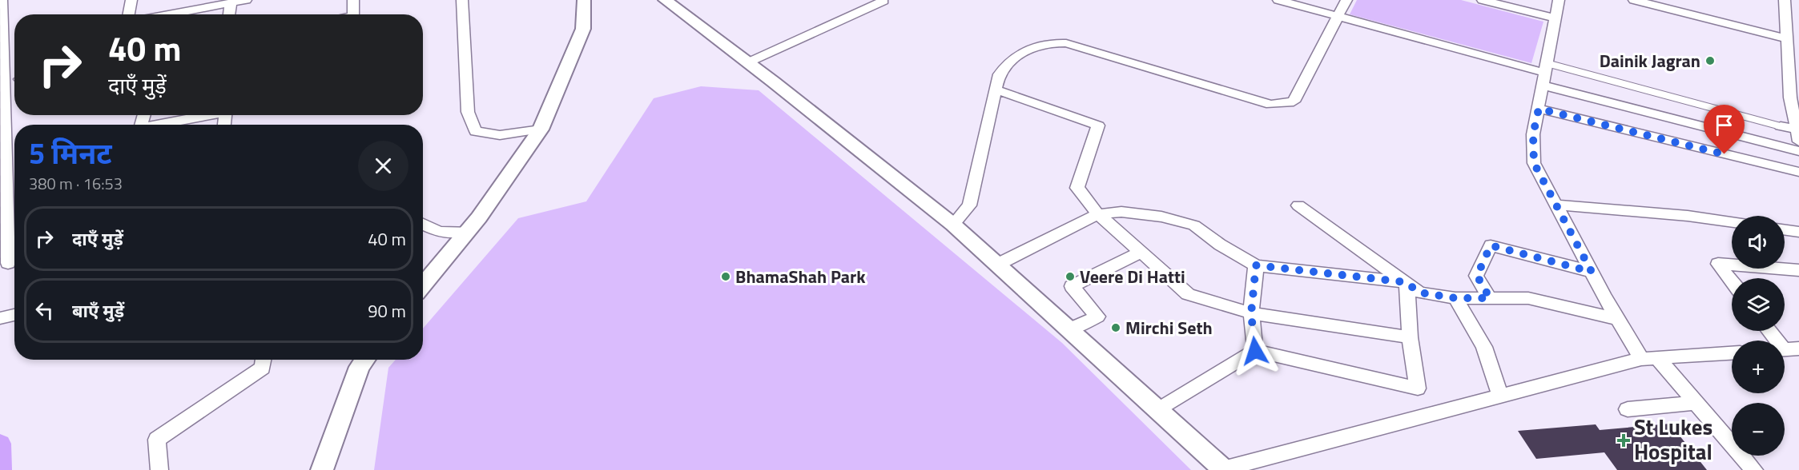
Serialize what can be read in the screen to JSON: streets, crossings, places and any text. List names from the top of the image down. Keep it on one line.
{"places":{"other":["Dainik Jagran","BhamaShah Park","Veere Di Hatti","Mirchi Seth"],"health":["St Lukes Hospital"]},"page":{"turn":["40 m","दाएँ मुड़ें"],"heading":["5 मिनट","380 m · 16:53"],"list":[{"name":"दाएँ मुड़ें","value":"40 m"},{"name":"बाएँ मुड़ें","value":"90 m"}],"map_buttons":["+","−"]}}
